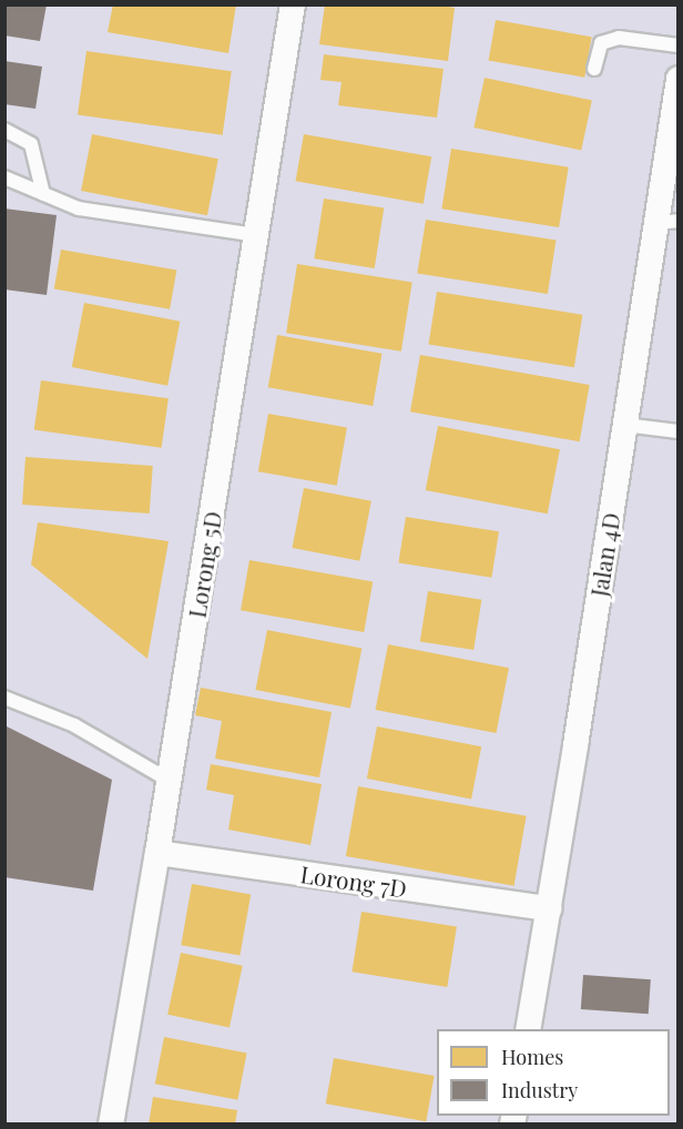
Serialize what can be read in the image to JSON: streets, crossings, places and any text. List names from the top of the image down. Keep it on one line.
{"streets":{"street":["Jalan 4D","Lorong 5D","Lorong 7D"]},"crossings":[["Jalan 4D","Lorong 7D"],["Lorong 5D","Lorong 7D"]],"legend":["Homes","Industry"]}
